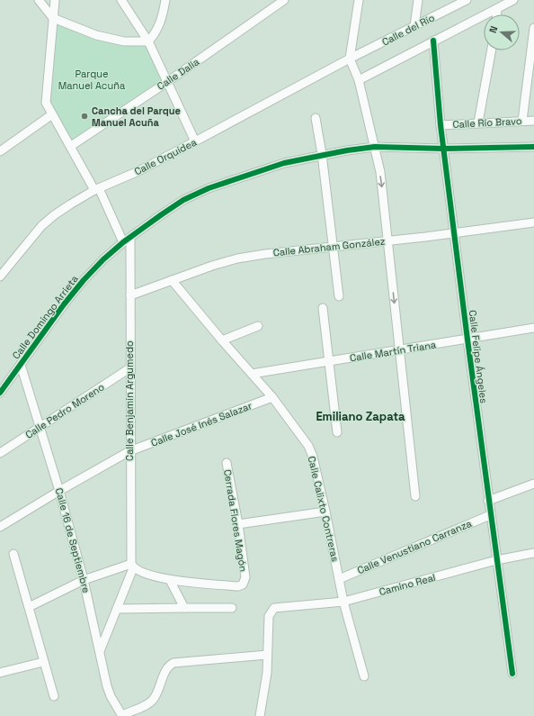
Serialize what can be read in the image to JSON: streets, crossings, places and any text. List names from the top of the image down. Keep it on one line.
{"streets":{"street":["Calle del Río","Calle Dalia","Calle Río Bravo","Calle Orquídea","Calle Abraham González","Calle Domingo Arrieta","Calle Martín Triana","Calle Felipe Ángeles","Calle Benjamín Argumedo","Calle Pedro Moreno","Calle José Inés Salazar","Calle Calixto Contreras","Cerrada Flores Magón","Calle 16 de Septiembre","Calle Venustiano Carranza","Camino Real"]},"crossings":[["Calle del Río","Calle Orquídea"],["Calle Río Bravo","Calle Felipe Ángeles"],["Calle Abraham González","Calle Felipe Ángeles"],["Calle Abraham González","Calle Benjamín Argumedo"],["Calle Abraham González","Calle Calixto Contreras"],["Calle Domingo Arrieta","Calle Felipe Ángeles"],["Calle Domingo Arrieta","Calle Benjamín Argumedo"],["Calle Domingo Arrieta","Calle 16 de Septiembre"],["Calle Martín Triana","Calle Felipe Ángeles"],["Calle Martín Triana","Calle Calixto Contreras"],["Calle Felipe Ángeles","Calle Venustiano Carranza"],["Calle Felipe Ángeles","Camino Real"],["Calle Benjamín Argumedo","Calle Pedro Moreno"],["Calle Benjamín Argumedo","Calle José Inés Salazar"],["Calle Pedro Moreno","Calle 16 de Septiembre"],["Calle José Inés Salazar","Calle Calixto Contreras"],["Calle José Inés Salazar","Calle 16 de Septiembre"],["Calle Calixto Contreras","Calle Venustiano Carranza"],["Calle Calixto Contreras","Camino Real"]],"districts":["Emiliano Zapata"],"parks":["Parque Manuel Acuña"],"places":["Cancha del Parque Manuel Acuña"],"north":"left"}
